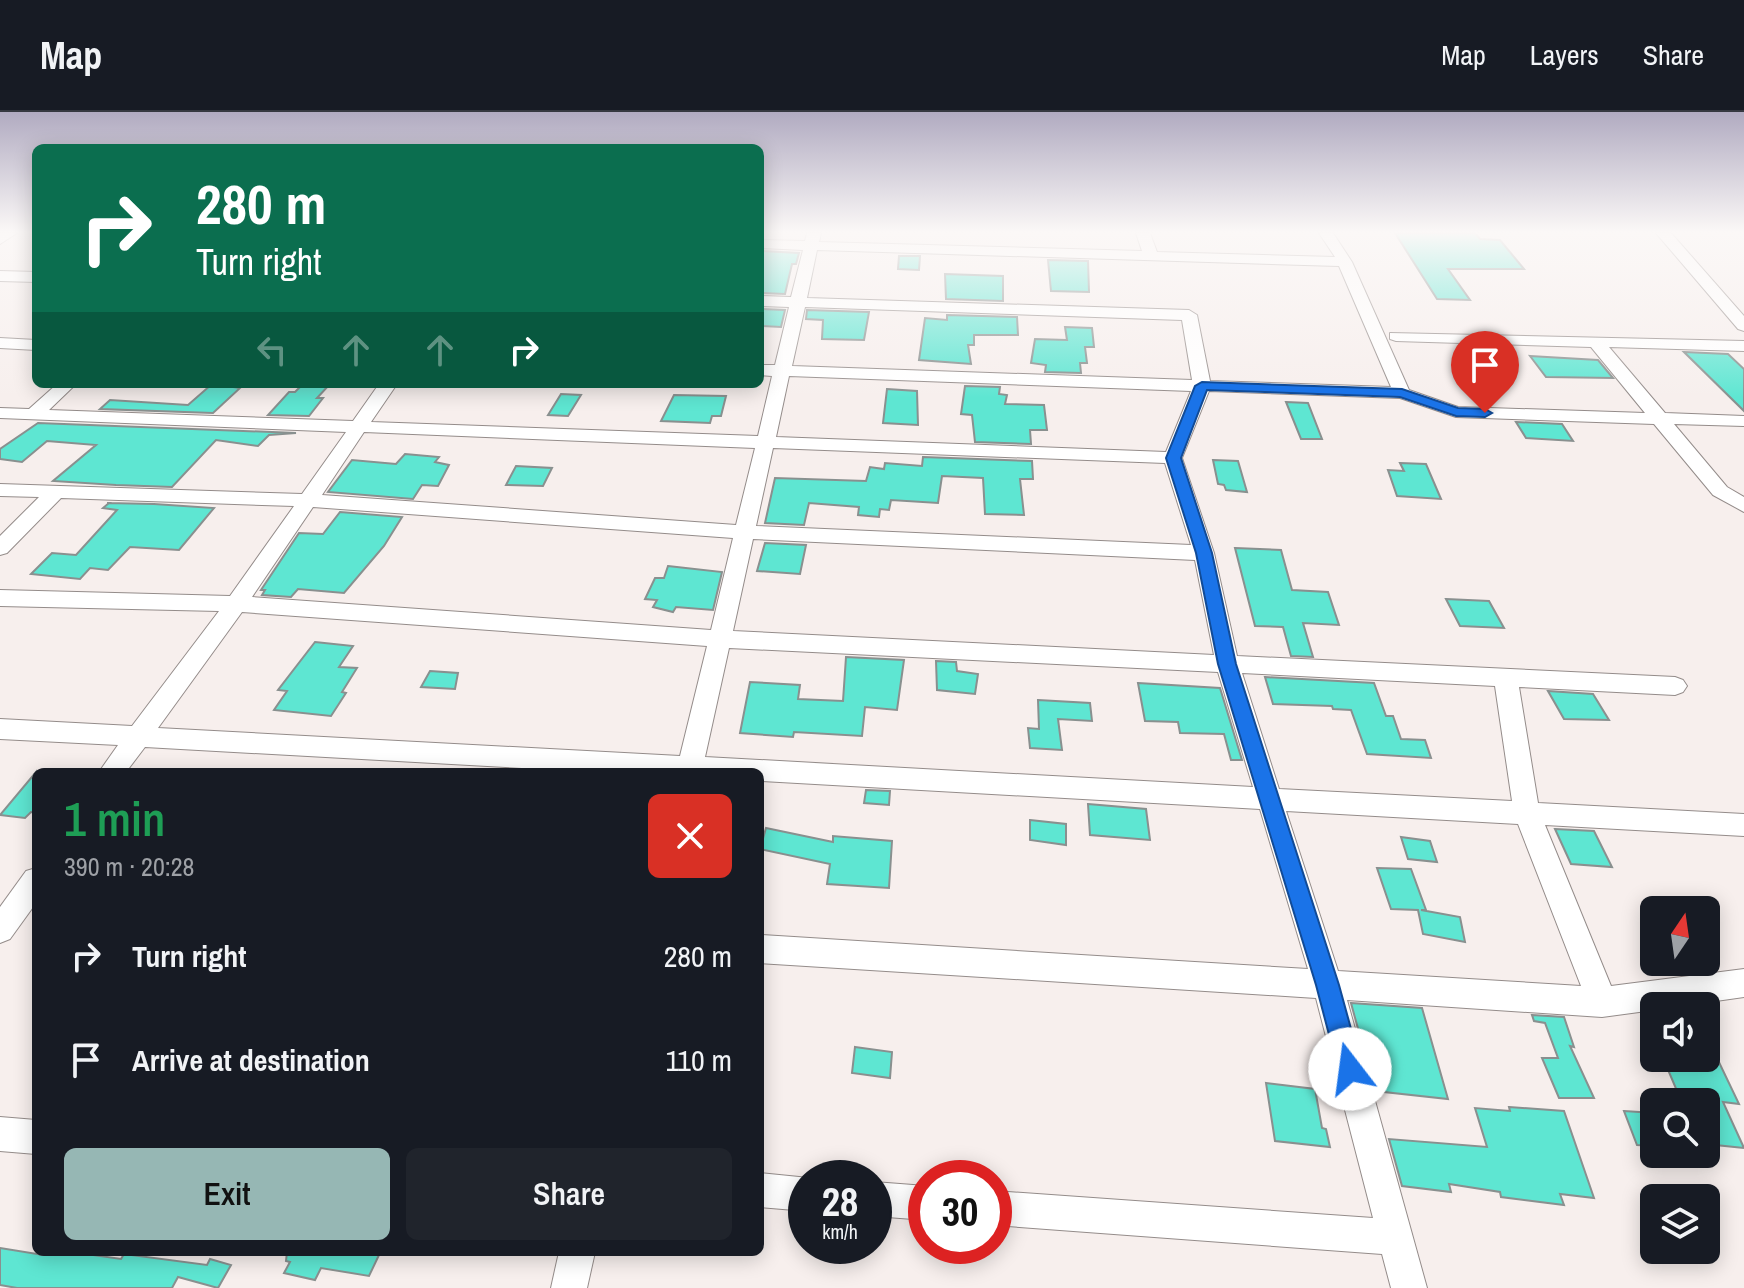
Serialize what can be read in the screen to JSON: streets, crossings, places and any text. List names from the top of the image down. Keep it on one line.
{"north":"top","page":{"header":"Map","nav":["Map","Layers","Share"],"turn":["280 m","Turn right"],"heading":["1 min","390 m · 20:28"],"list":[{"name":"Turn right","value":"280 m"},{"name":"Arrive at destination","value":"110 m"}],"buttons":["Exit","Share"],"speed":"28 km/h","limit":"30"}}
